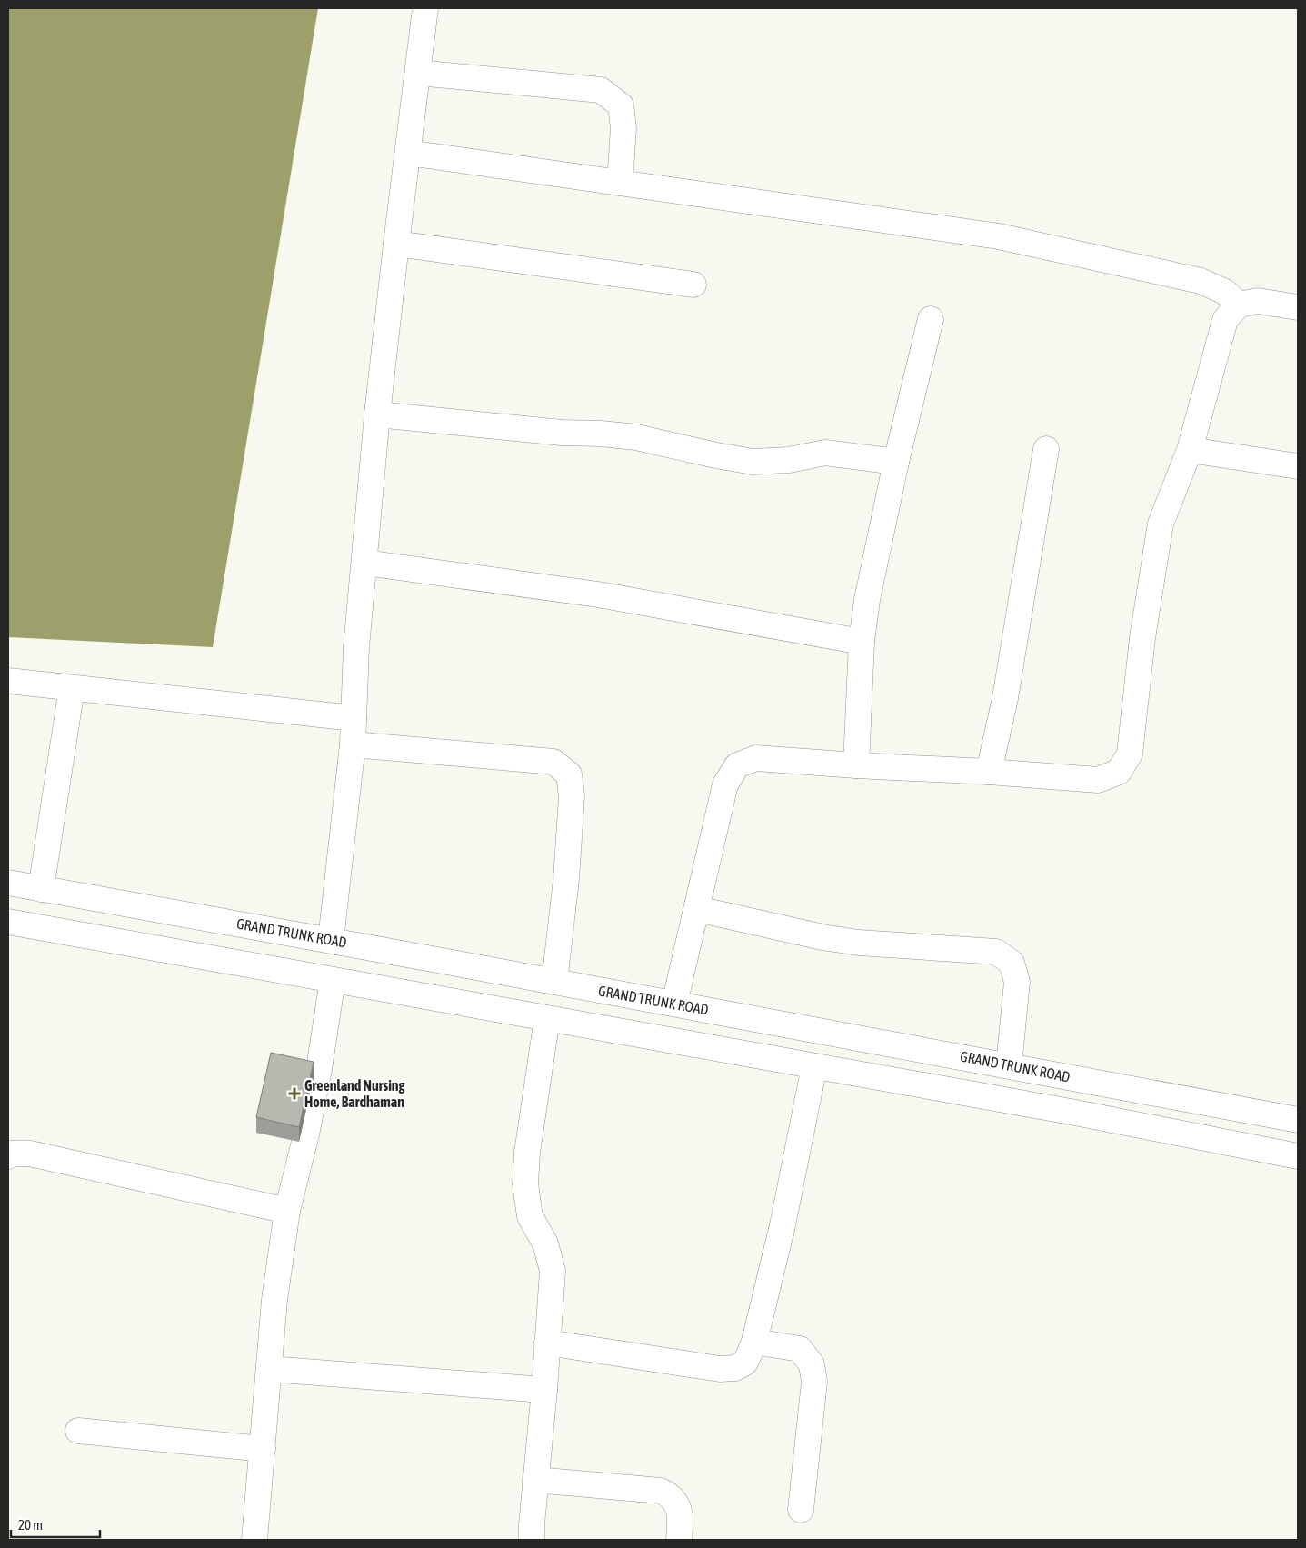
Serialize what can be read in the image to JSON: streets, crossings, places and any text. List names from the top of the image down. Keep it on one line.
{"streets":{"street":["GRAND TRUNK ROAD"]},"places":{"health":["Greenland Nursing Home, Bardhaman"]},"scale_bar":"20 m"}
